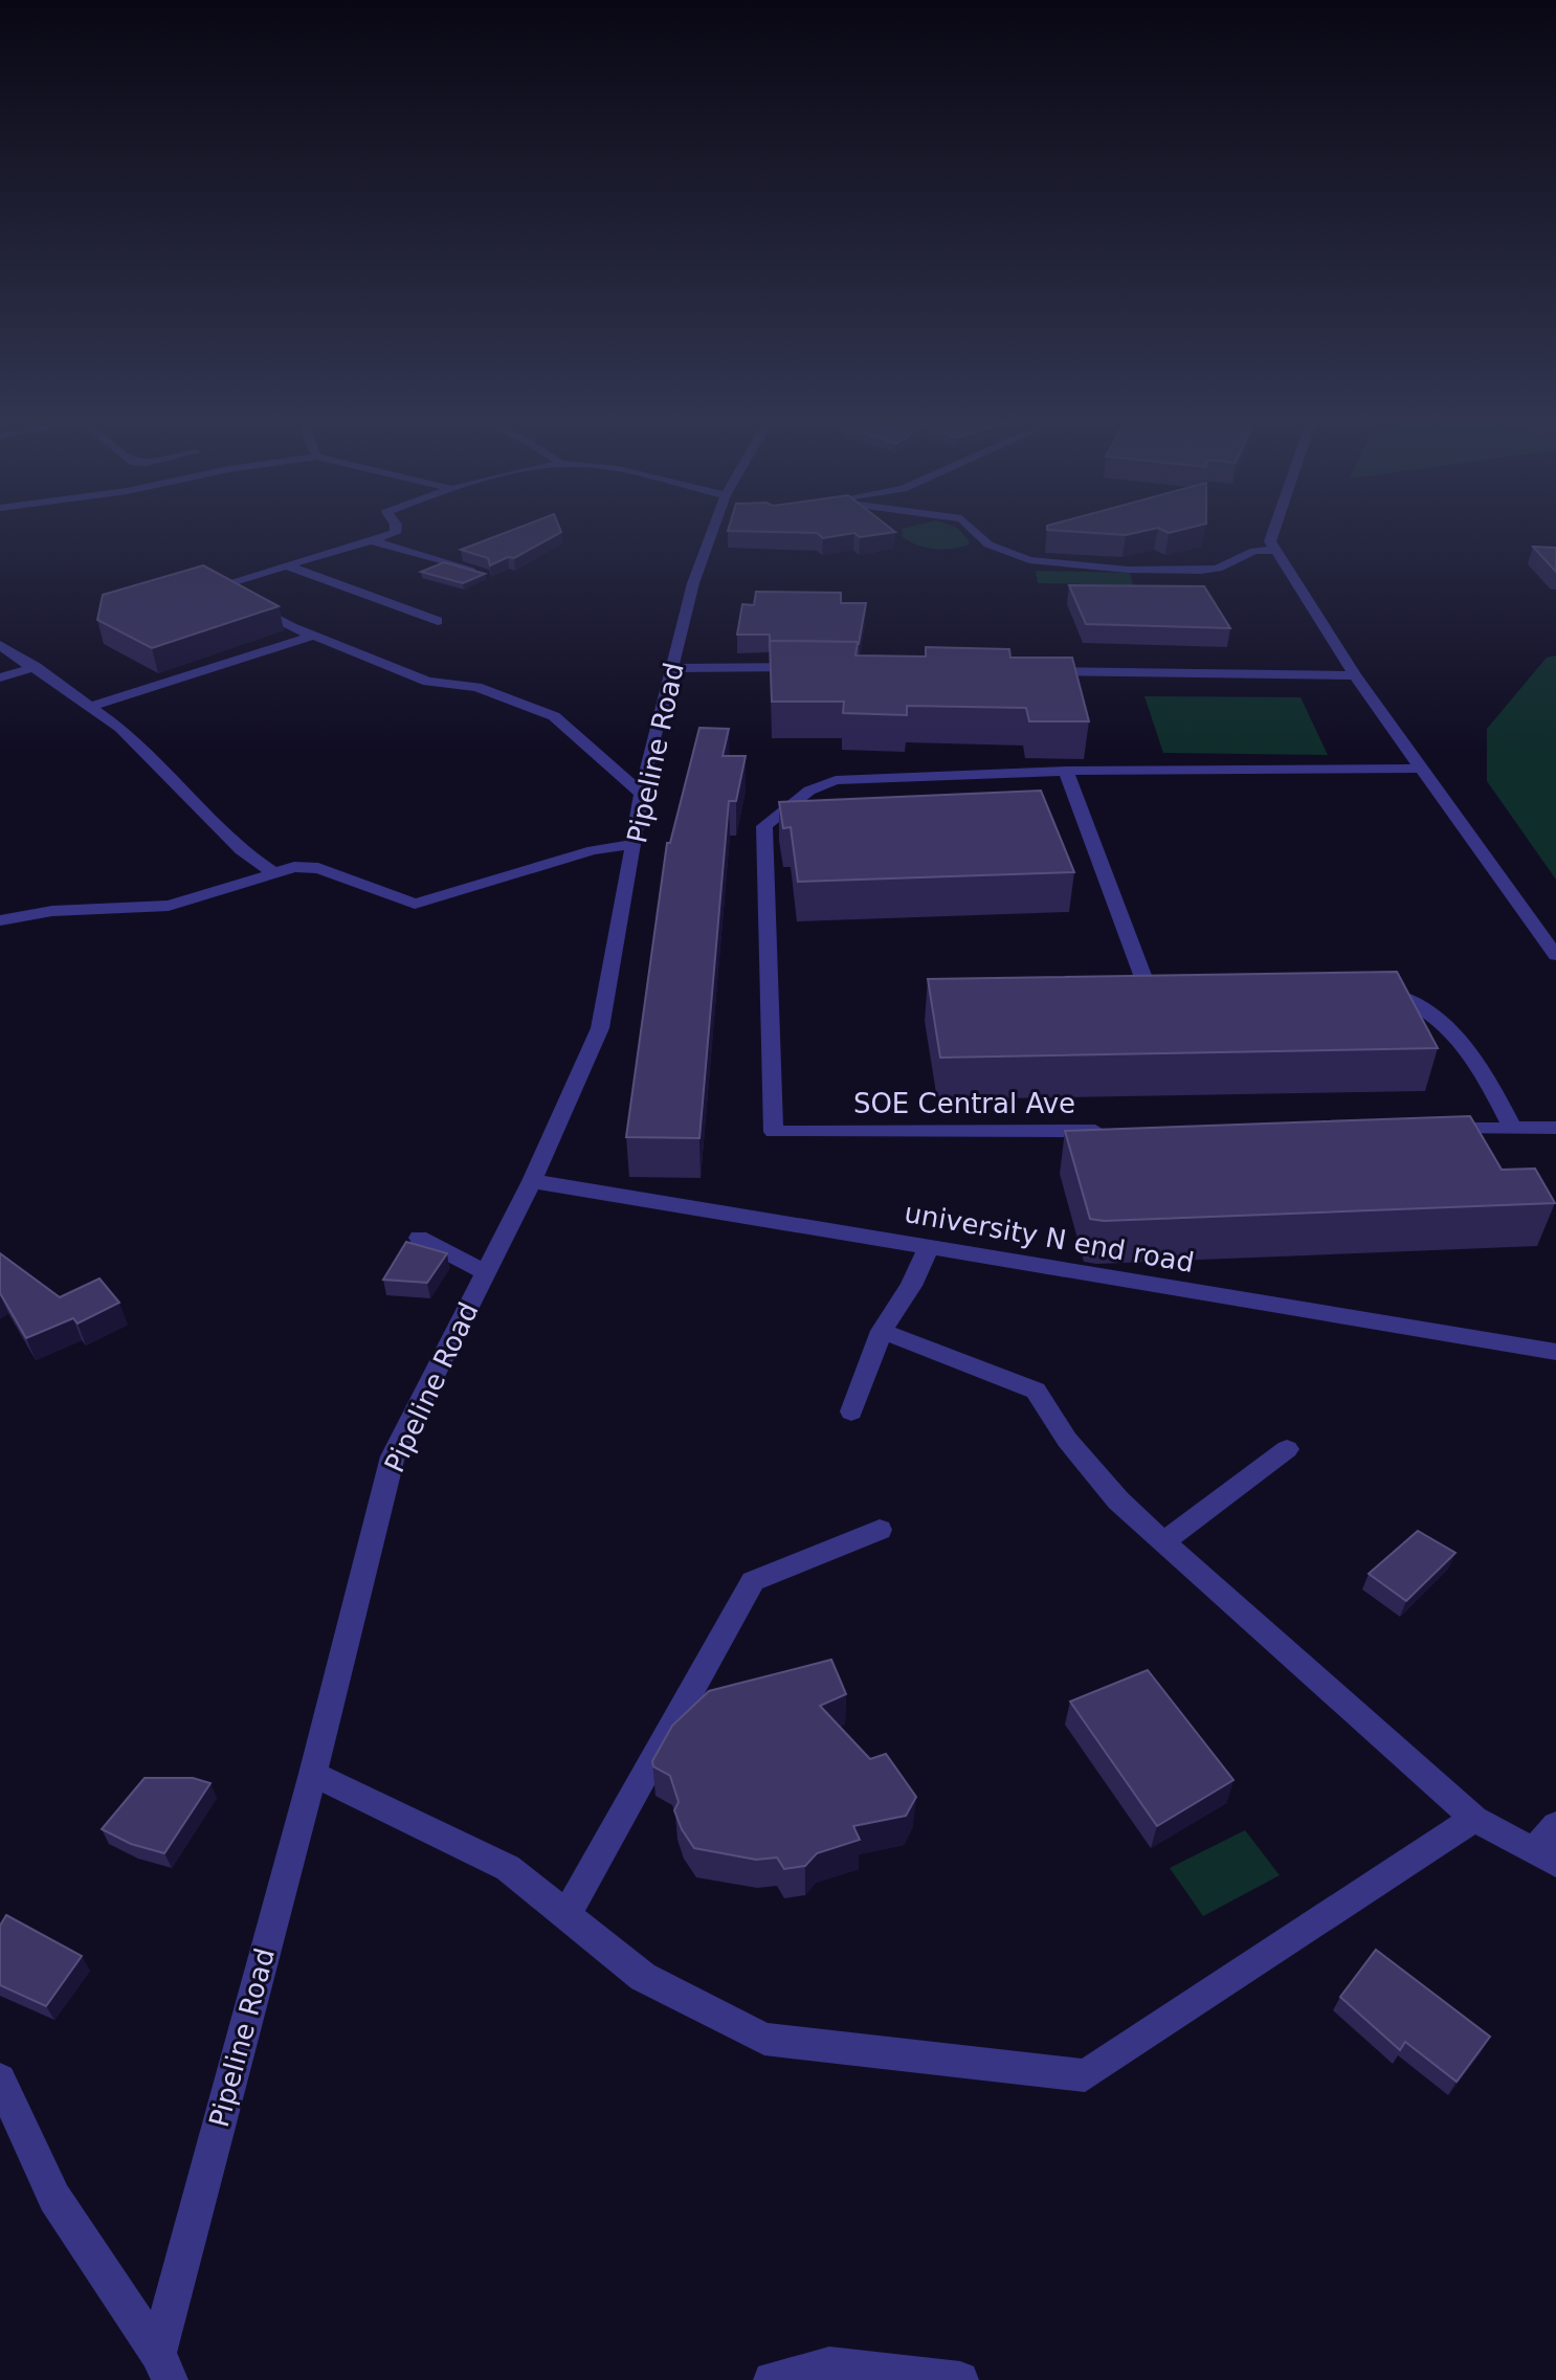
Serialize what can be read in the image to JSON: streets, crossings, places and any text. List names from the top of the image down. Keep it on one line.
{"streets":{"street":["Pipeline Road","SOE Central Ave","university N end road"]},"crossings":[["Pipeline Road","university N end road"]]}
